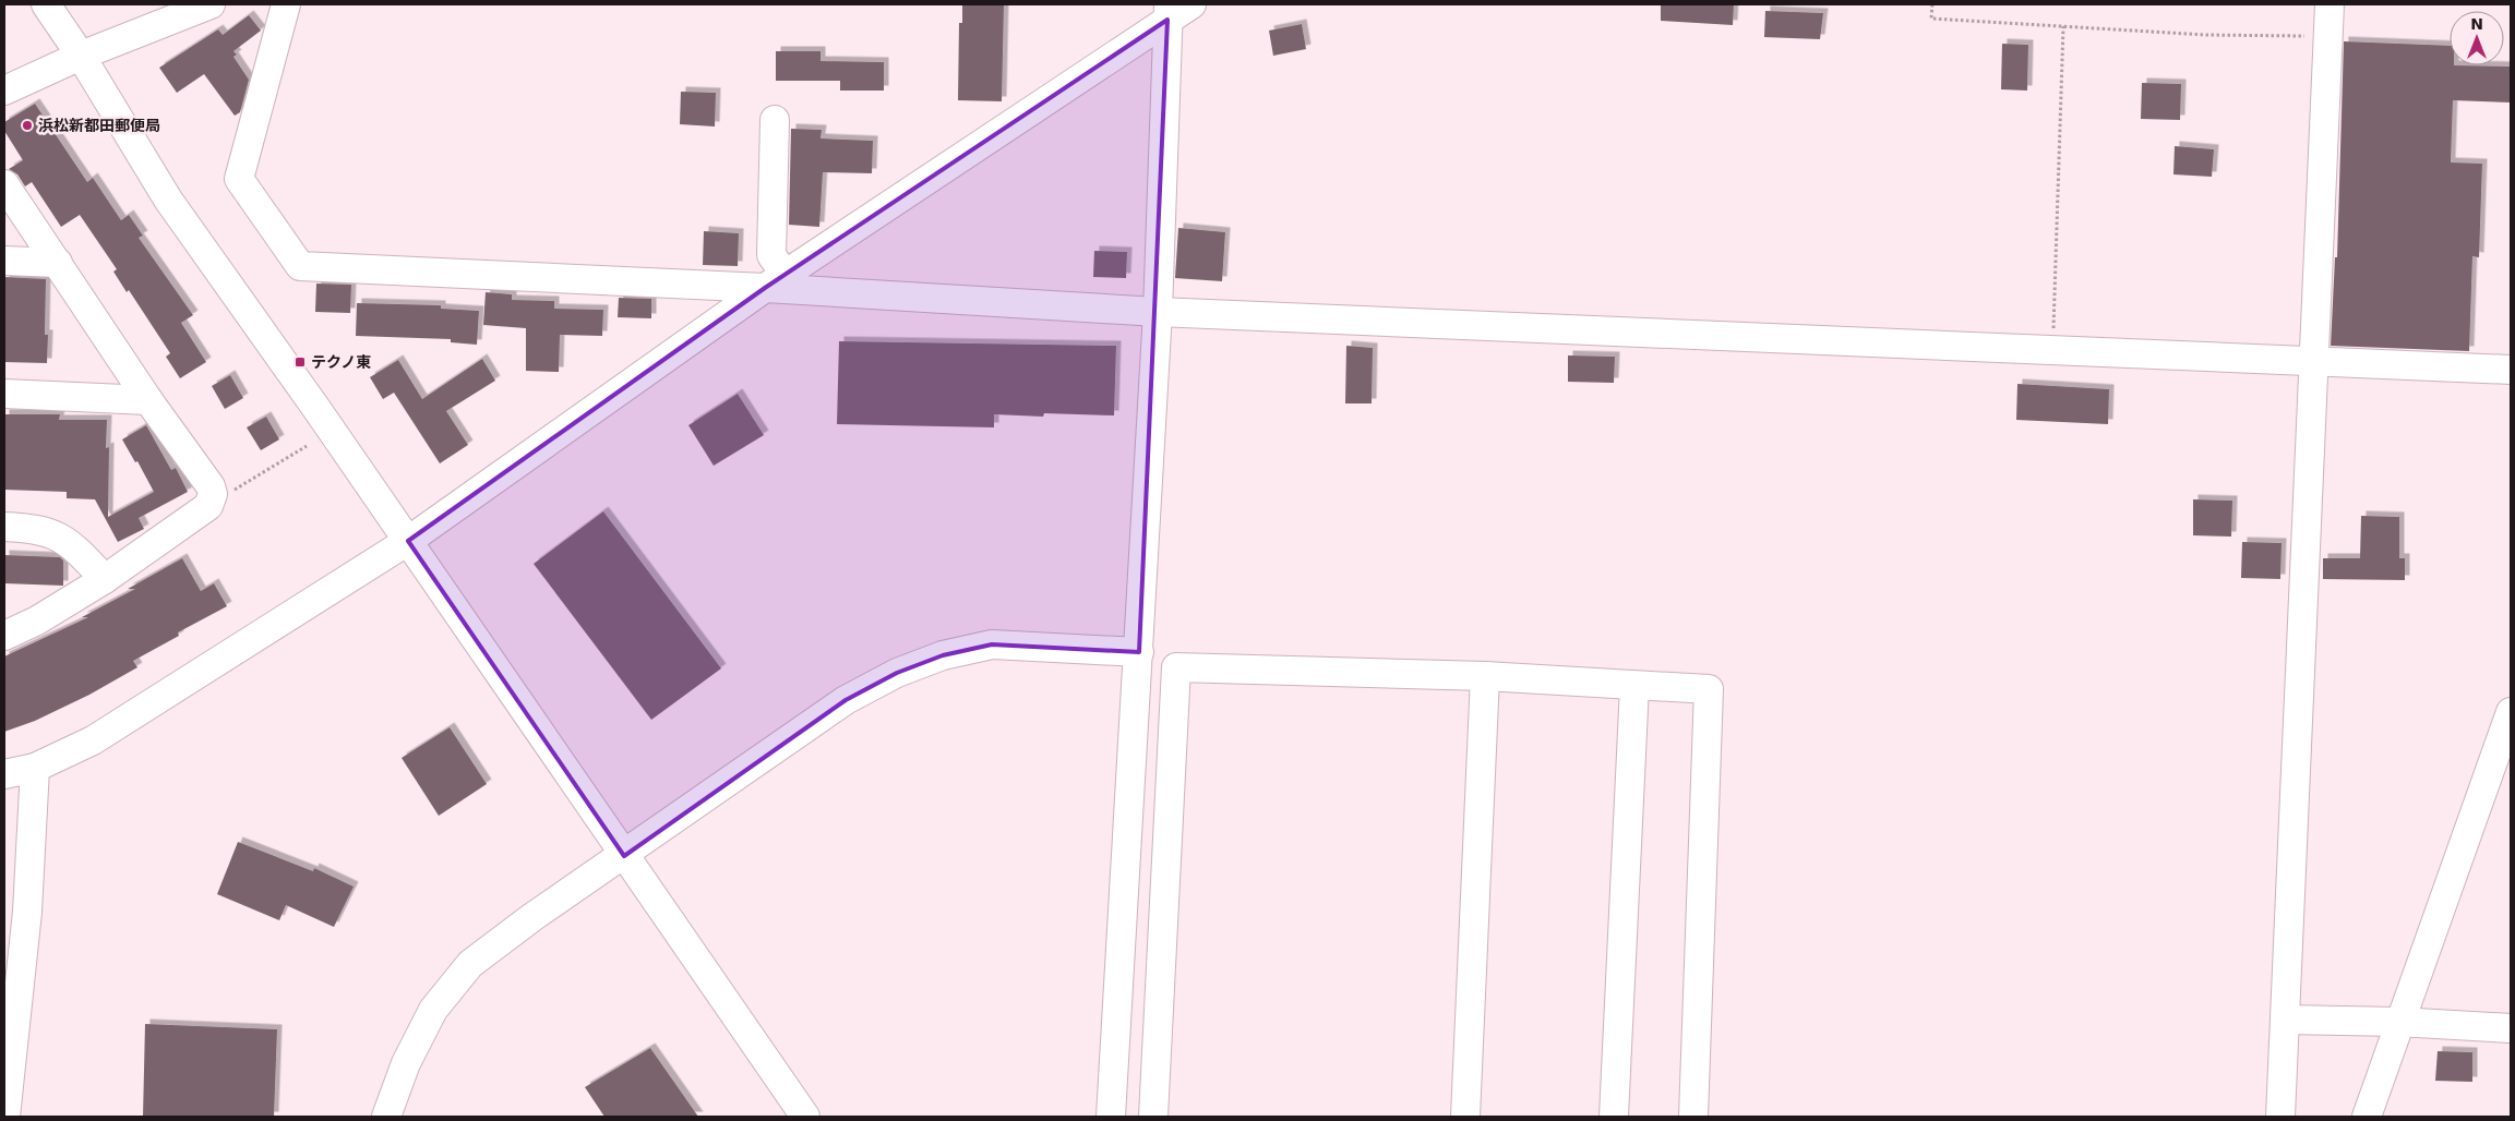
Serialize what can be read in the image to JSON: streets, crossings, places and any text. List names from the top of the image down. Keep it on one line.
{"places":{"other":["浜松新都田郵便局"],"transit":["テクノ東"]},"north":"top"}
